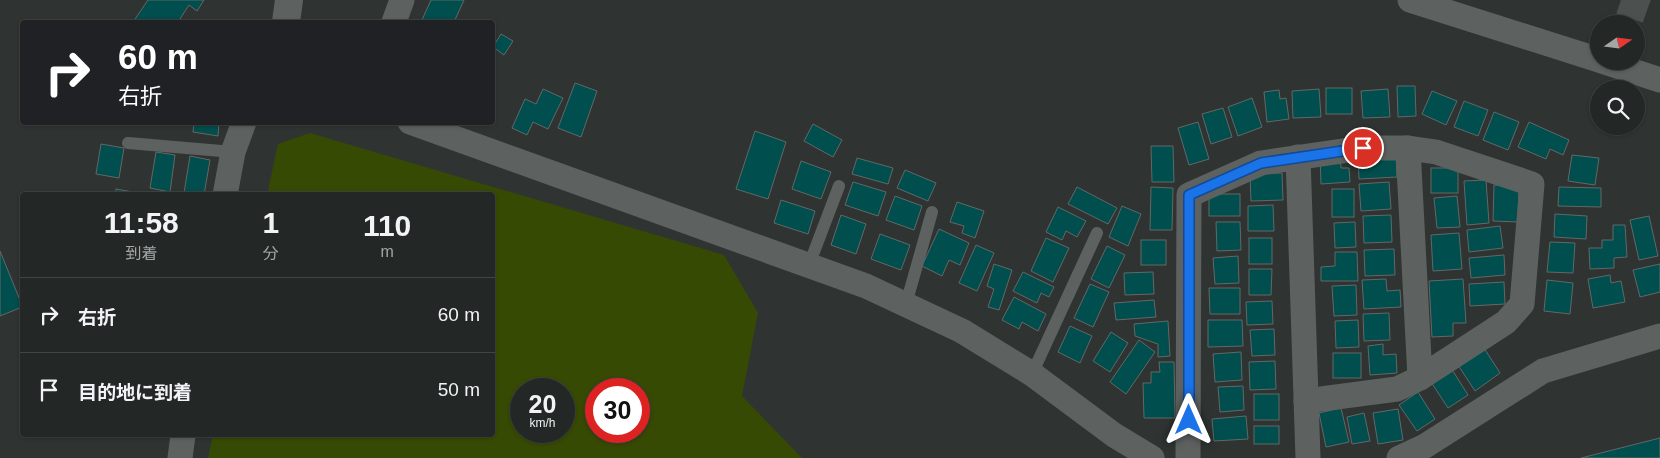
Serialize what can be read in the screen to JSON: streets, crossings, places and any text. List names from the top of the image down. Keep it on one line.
{"north":"right","page":{"turn":["60 m","右折"],"eta":["11:58","到着","1","分","110","m"],"list":[{"name":"右折","value":"60 m"},{"name":"目的地に到着","value":"50 m"}],"speed":"20 km/h","limit":"30"}}
